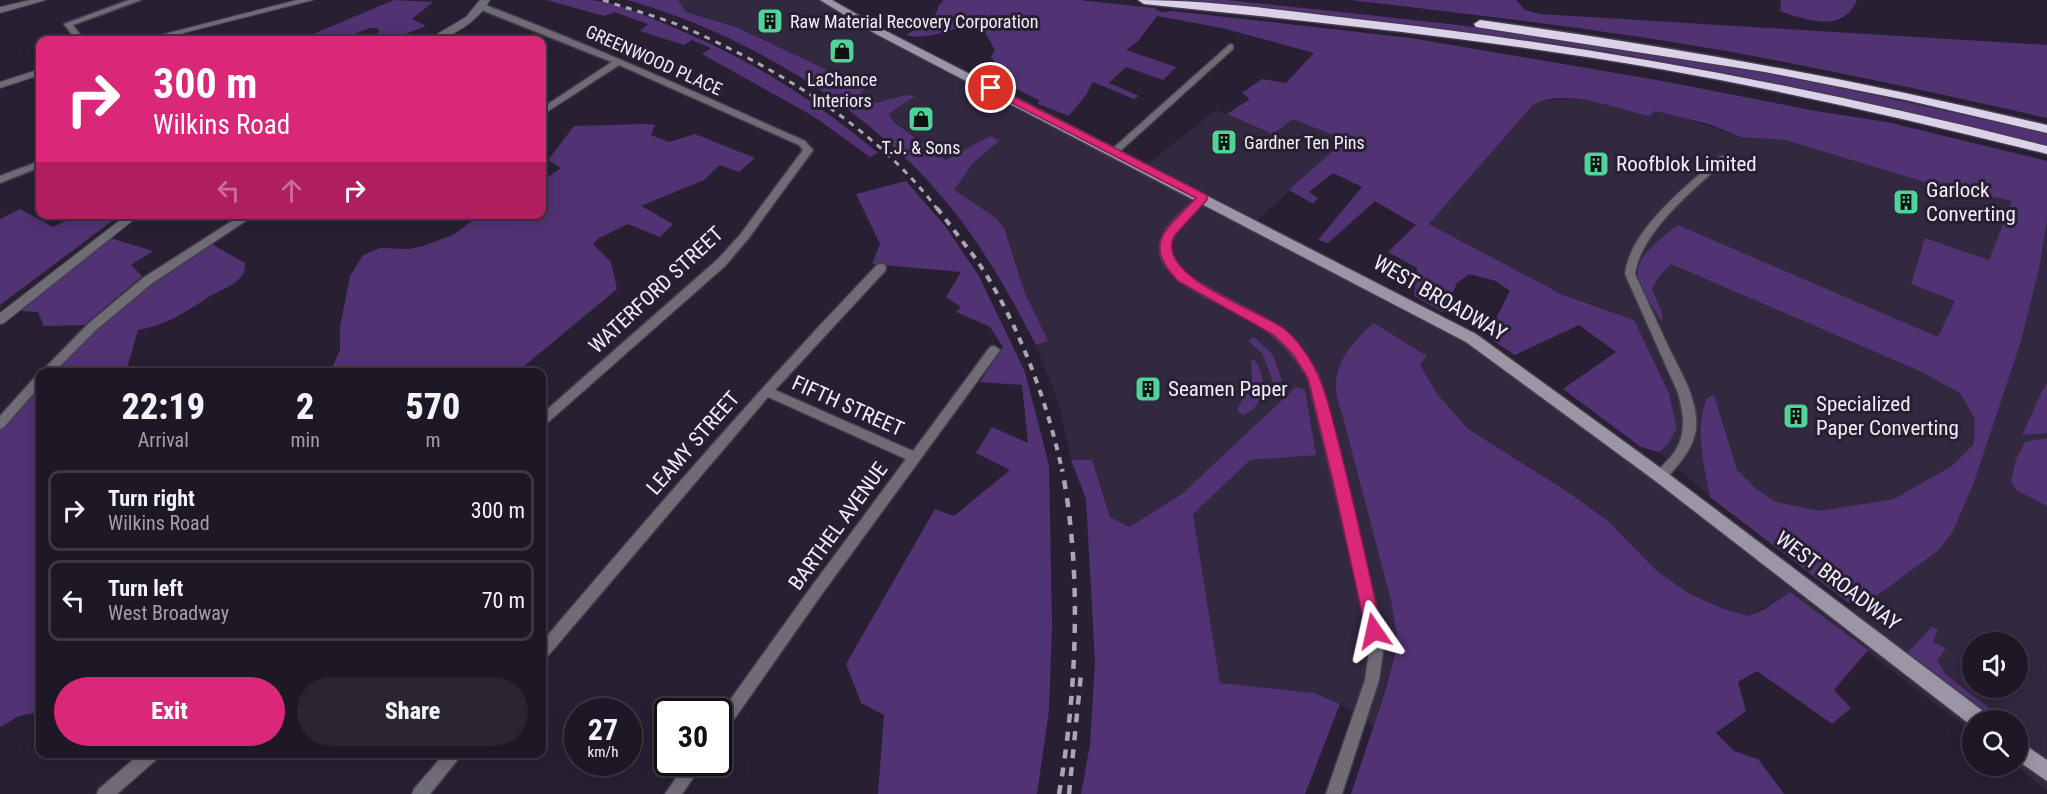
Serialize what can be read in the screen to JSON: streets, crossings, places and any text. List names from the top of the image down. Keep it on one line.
{"streets":{"main road":["WEST BROADWAY"],"street":["GREENWOOD PLACE","WATERFORD STREET","FIFTH STREET","LEAMY STREET","BARTHEL AVENUE"]},"crossings":[["GREENWOOD PLACE","WATERFORD STREET"],["FIFTH STREET","LEAMY STREET"],["FIFTH STREET","BARTHEL AVENUE"]],"places":{"building":["Raw Material Recovery Corporation","Gardner Ten Pins","Roofblok Limited","Garlock Converting","Seamen Paper","Specialized Paper Converting"],"shop":["LaChance Interiors","T.J. & Sons"]},"page":{"turn":["300 m","Wilkins Road"],"eta":["22:19","Arrival","2","min","570","m"],"list":[{"name":"Turn right","note":"Wilkins Road","value":"300 m"},{"name":"Turn left","note":"West Broadway","value":"70 m"}],"buttons":["Exit","Share"],"speed":"27 km/h","limit":"30"}}
